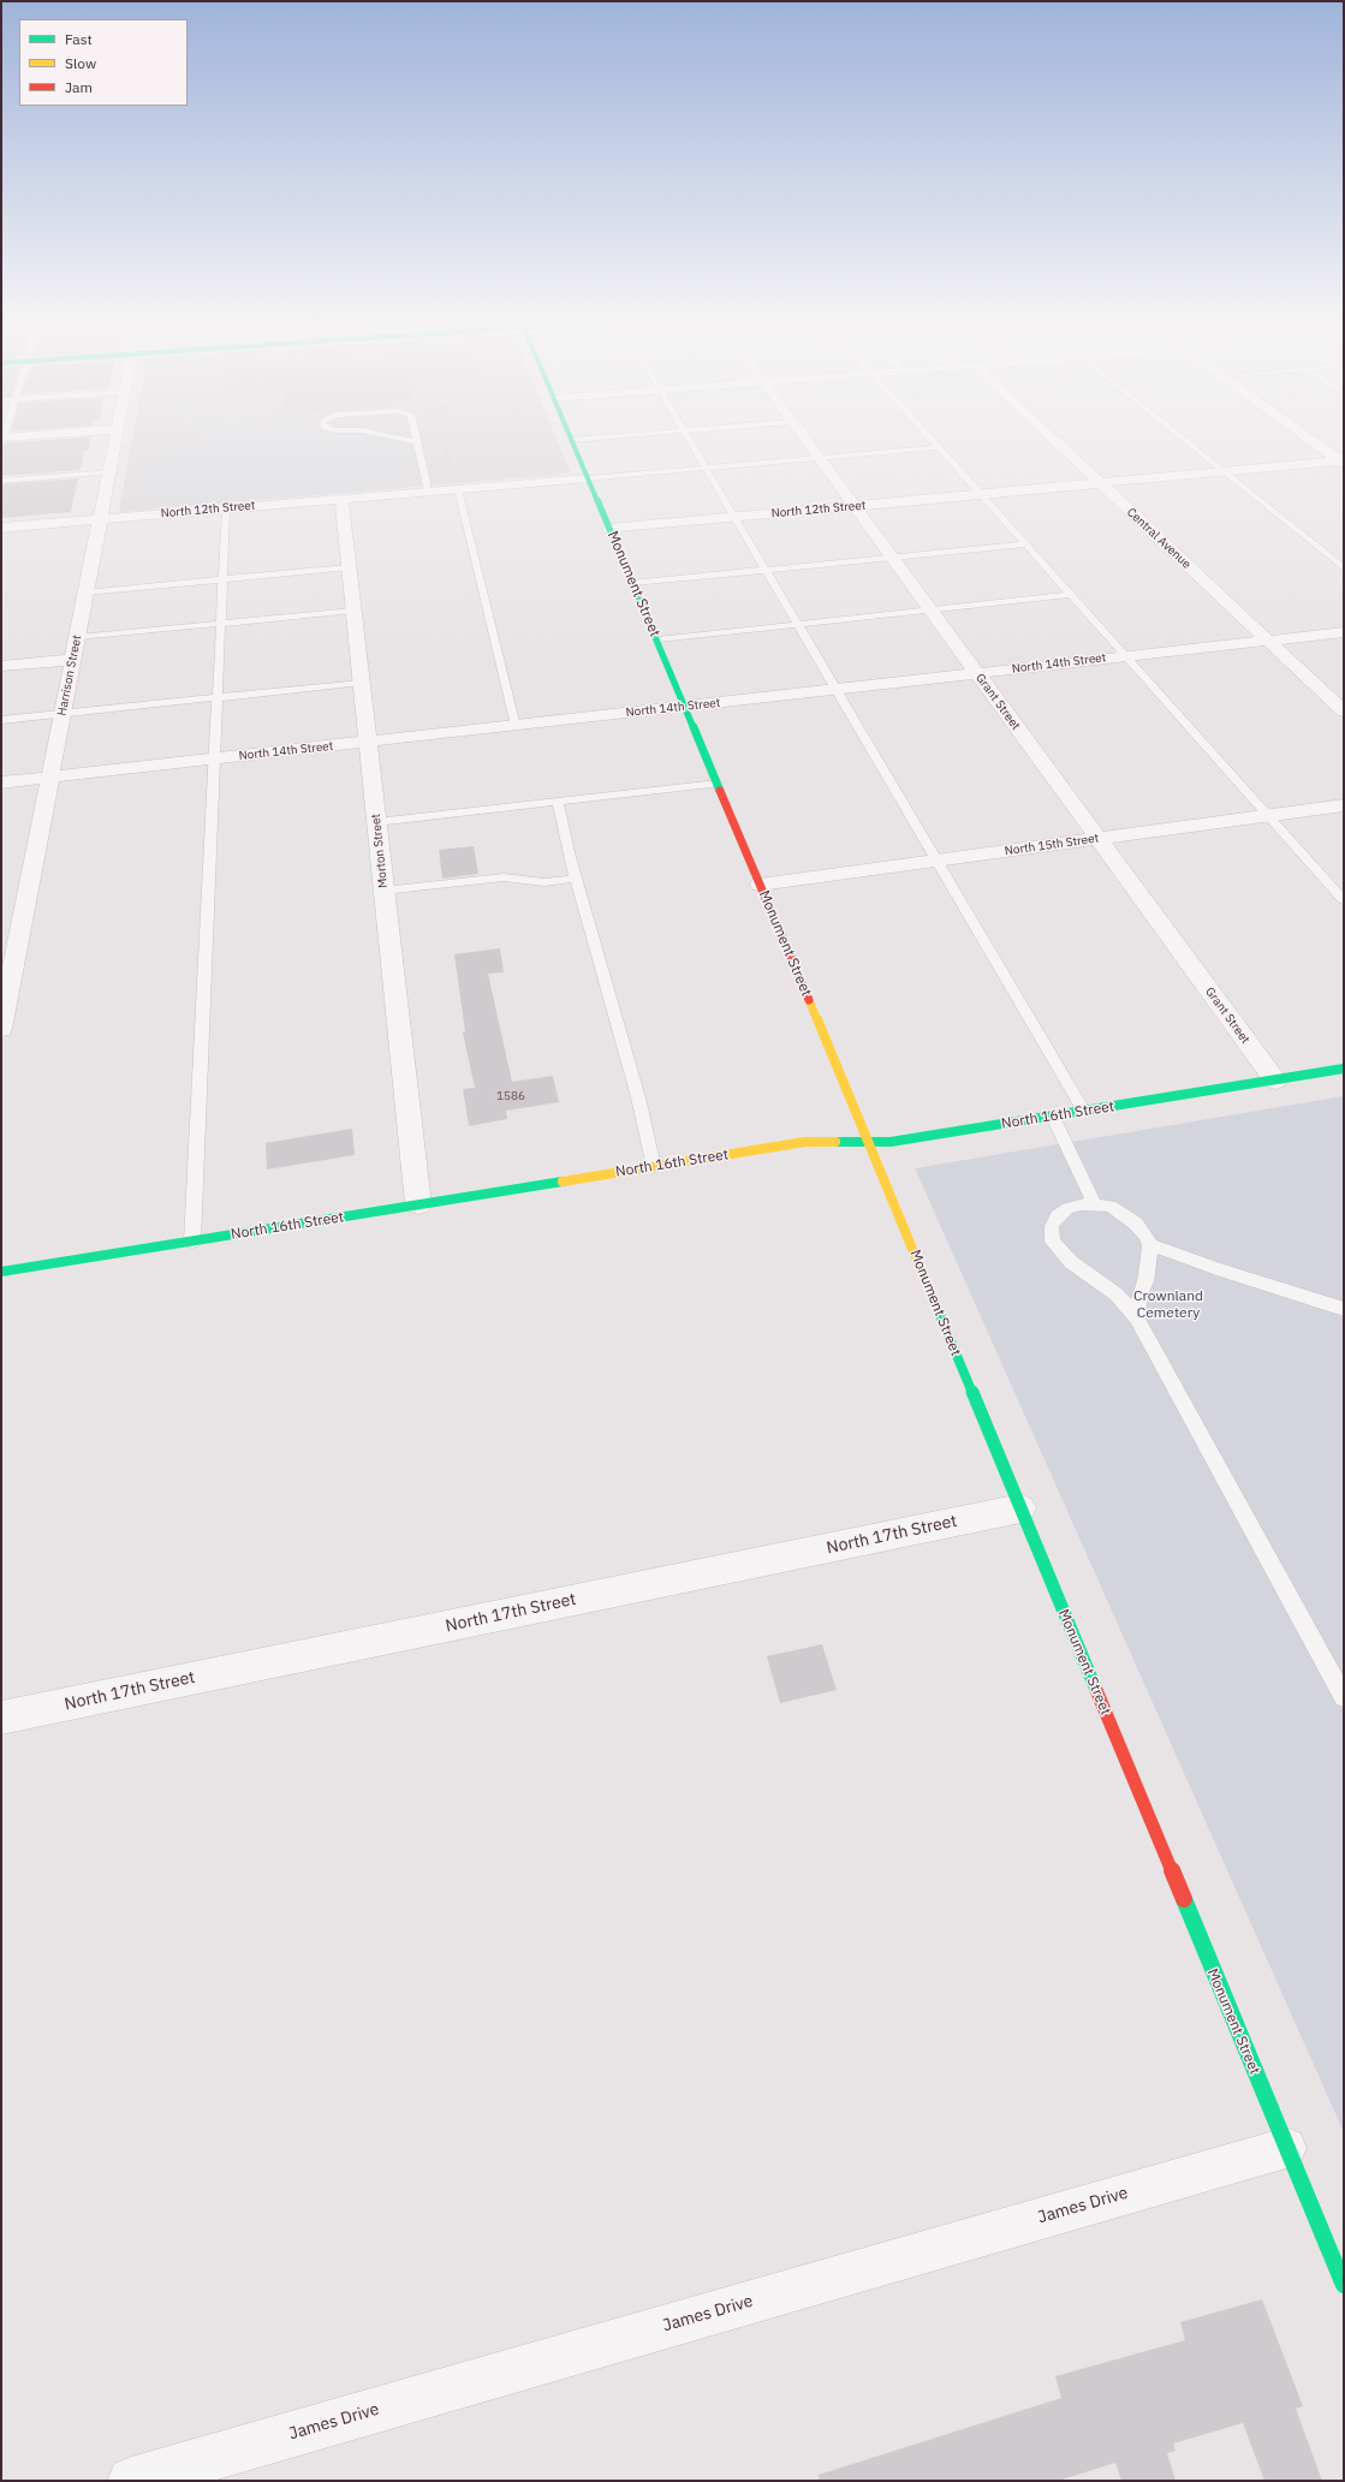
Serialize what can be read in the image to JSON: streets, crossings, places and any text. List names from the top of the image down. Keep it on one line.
{"streets":{"street":["North 12th Street","Central Avenue","Monument Street","North 14th Street","Harrison Street","Grant Street","North 15th Street","Morton Street","North 16th Street","North 17th Street","James Drive"]},"crossings":[["North 12th Street","Central Avenue"],["North 12th Street","Monument Street"],["North 12th Street","Harrison Street"],["North 12th Street","Grant Street"],["North 12th Street","Morton Street"],["Central Avenue","North 14th Street"],["Monument Street","North 14th Street"],["Monument Street","North 15th Street"],["Monument Street","North 16th Street"],["Monument Street","North 17th Street"],["Monument Street","James Drive"],["North 14th Street","Harrison Street"],["North 14th Street","Grant Street"],["North 14th Street","Morton Street"],["Grant Street","North 15th Street"],["Grant Street","North 16th Street"],["Morton Street","North 16th Street"]],"parks":["Crownland Cemetery"],"house_numbers":["1586"],"legend":["Fast","Slow","Jam"]}
